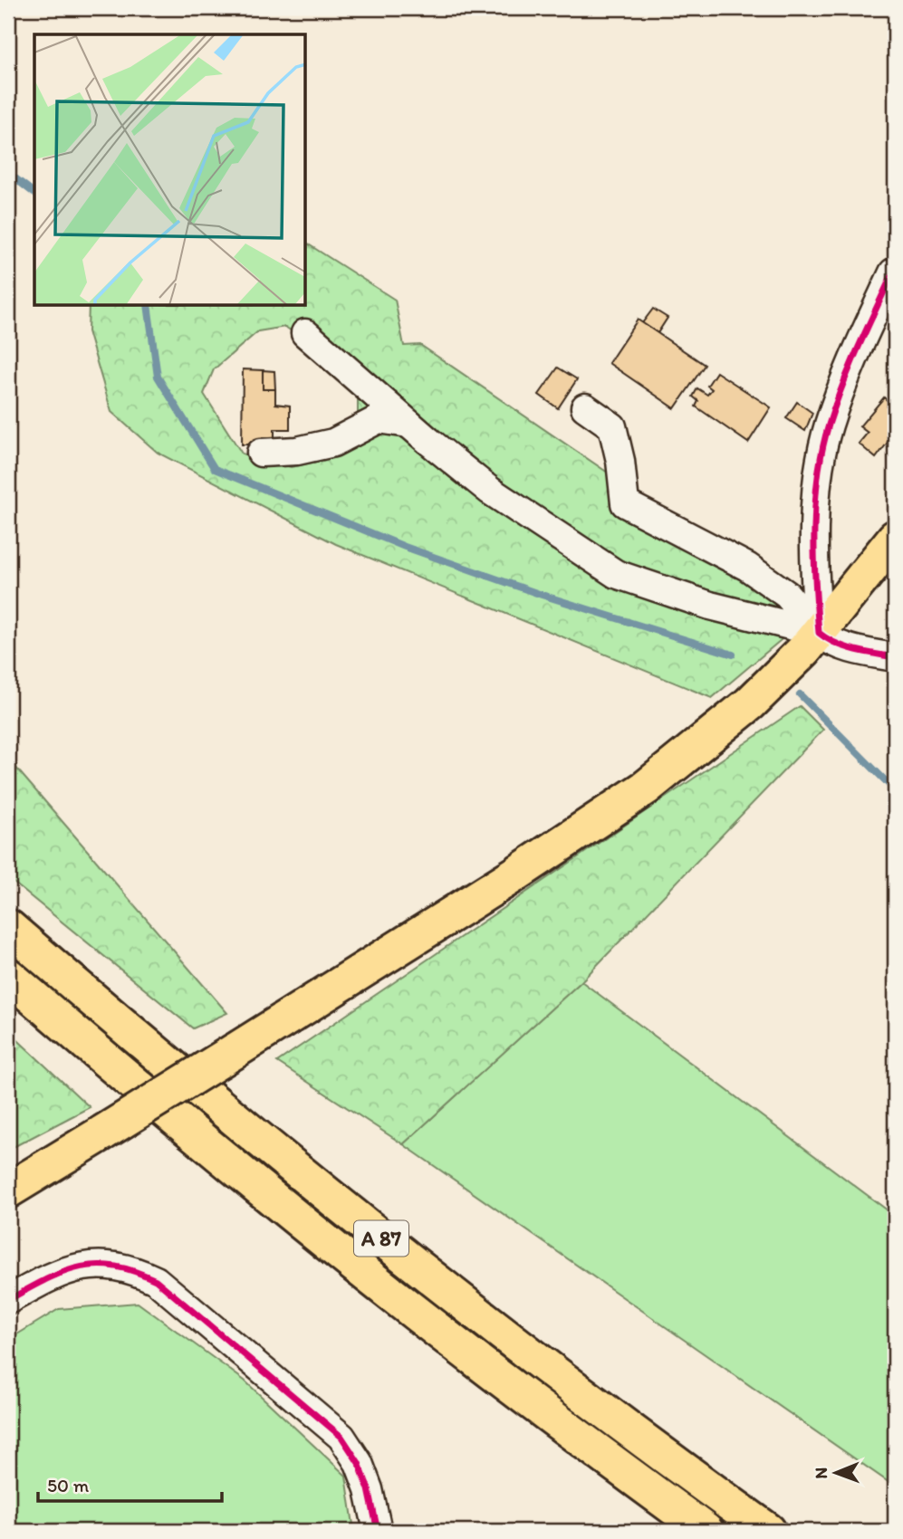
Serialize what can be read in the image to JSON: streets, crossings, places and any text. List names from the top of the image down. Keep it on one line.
{"streets":{"main road":["A 87"]},"scale_bar":"50 m","north":"left"}
